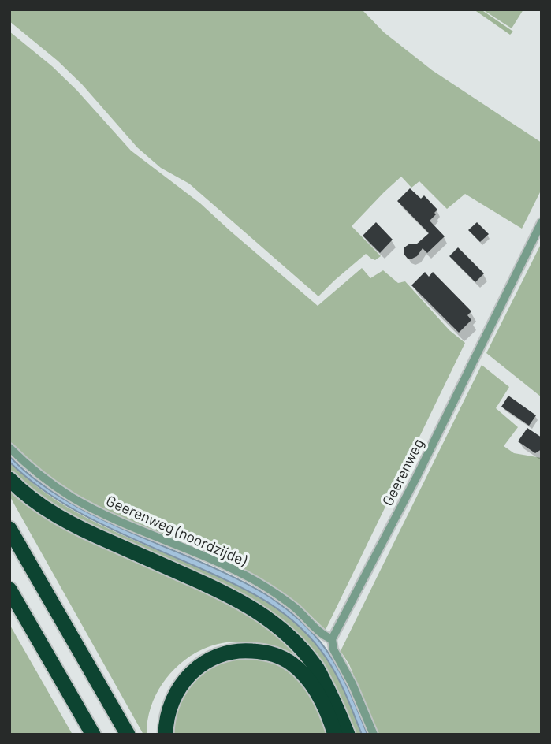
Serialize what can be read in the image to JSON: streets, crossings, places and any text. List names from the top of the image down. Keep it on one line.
{"streets":{"street":["Geerenweg","Geerenweg (noordzijde)"]},"crossings":[["Geerenweg","Geerenweg (noordzijde)"]]}
